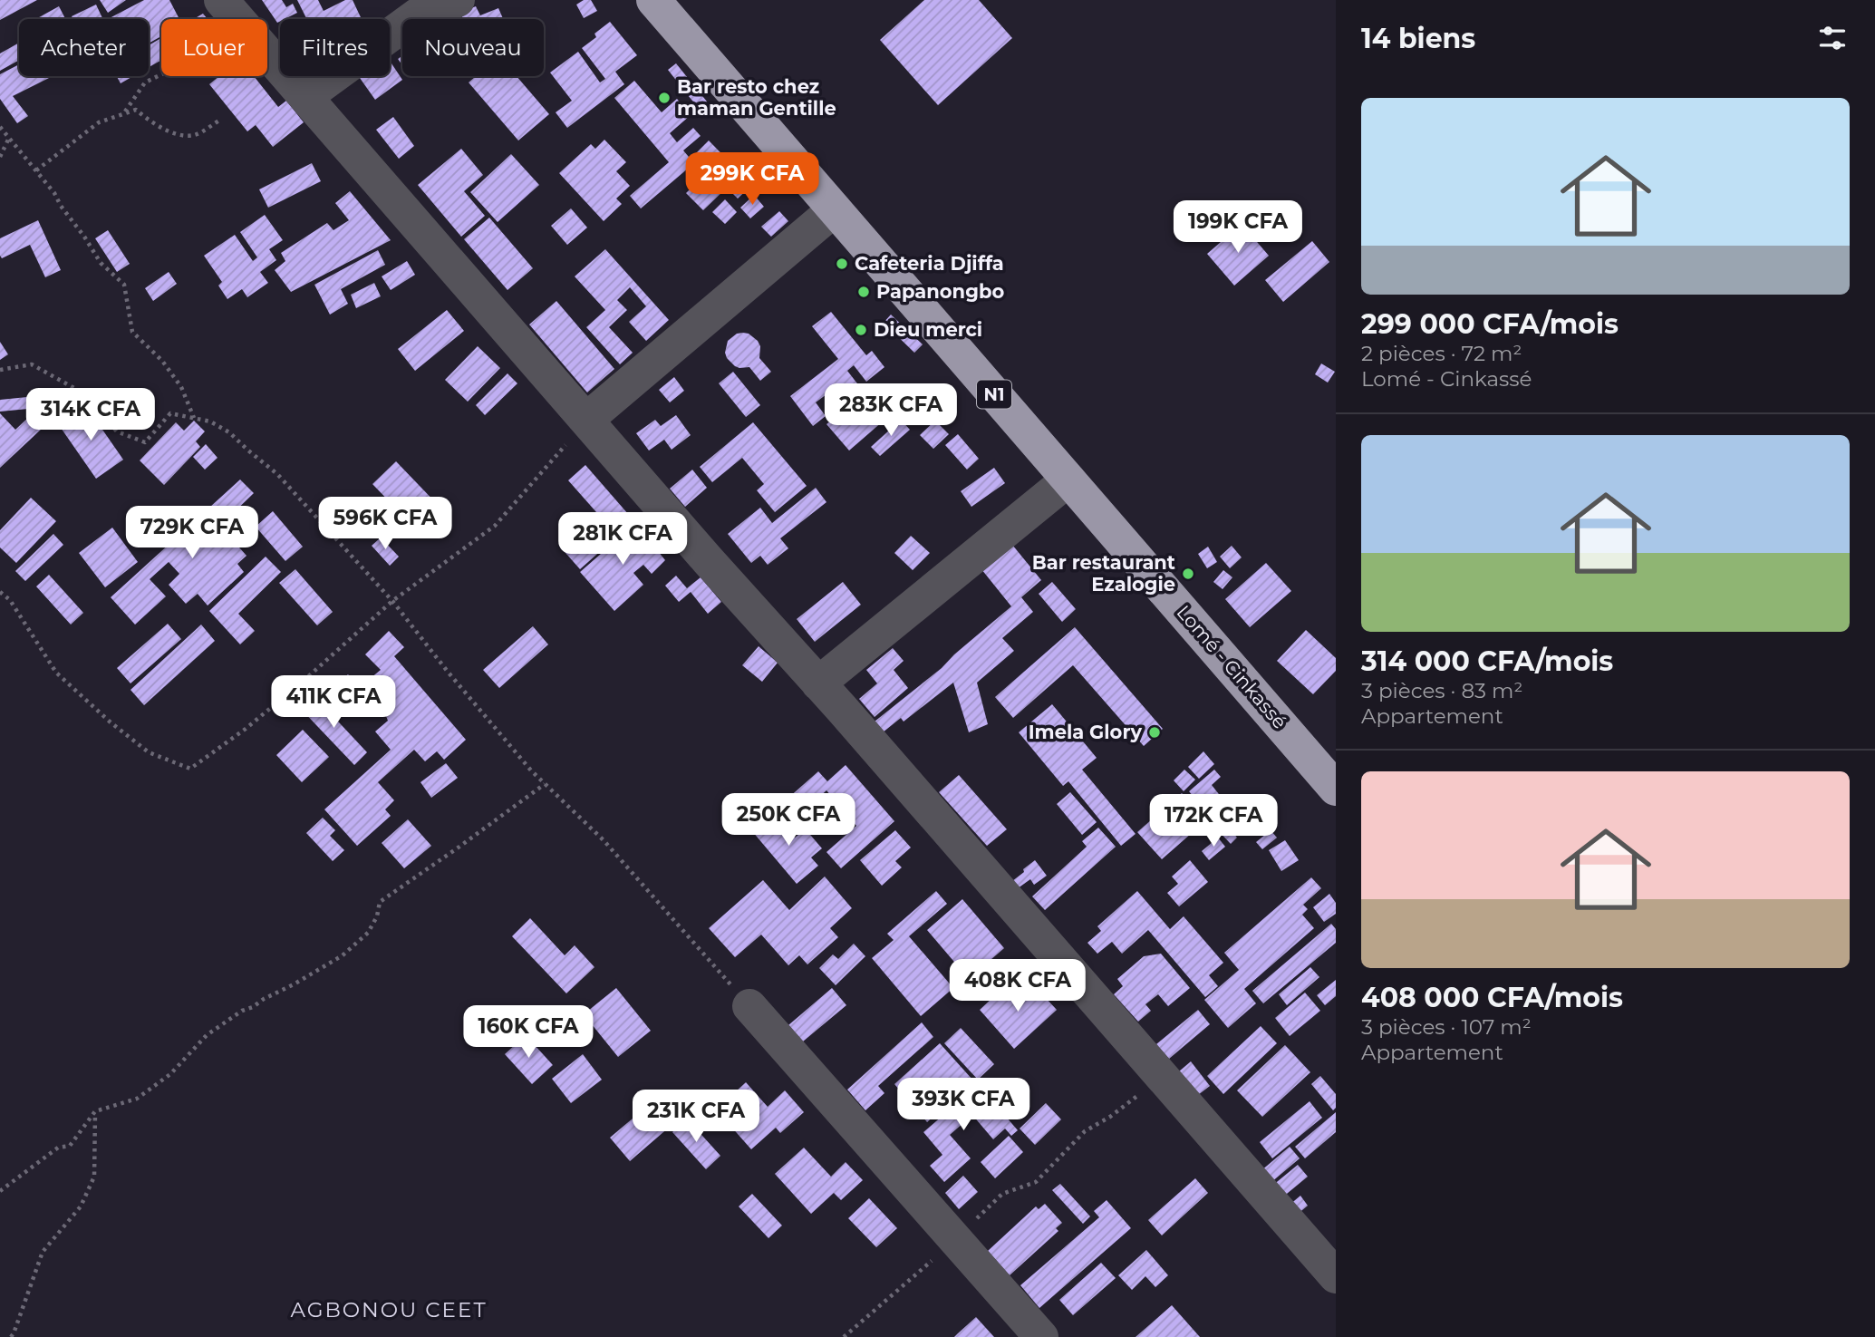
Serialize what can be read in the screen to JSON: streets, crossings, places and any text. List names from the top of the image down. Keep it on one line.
{"streets":{"highway":["N1","Lomé - Cinkassé"]},"districts":["AGBONOU CEET"],"places":["Bar resto chez maman Gentille","Cafeteria Djiffa","Papanongbo","Dieu merci","Bar restaurant Ezalogie","Imela Glory"],"page":{"heading":"14 biens","chip":["Acheter","Louer","Filtres","Nouveau"],"list":[{"name":"299 000 CFA/mois","note":"2 pièces · 72 m² · Lomé - Cinkassé"},{"name":"314 000 CFA/mois","note":"3 pièces · 83 m² · Appartement"},{"name":"408 000 CFA/mois","note":"3 pièces · 107 m² · Appartement"}],"price":["299K CFA","199K CFA","283K CFA","314K CFA","596K CFA","729K CFA","281K CFA","411K CFA","250K CFA","172K CFA","408K CFA","160K CFA","393K CFA","231K CFA"]}}
